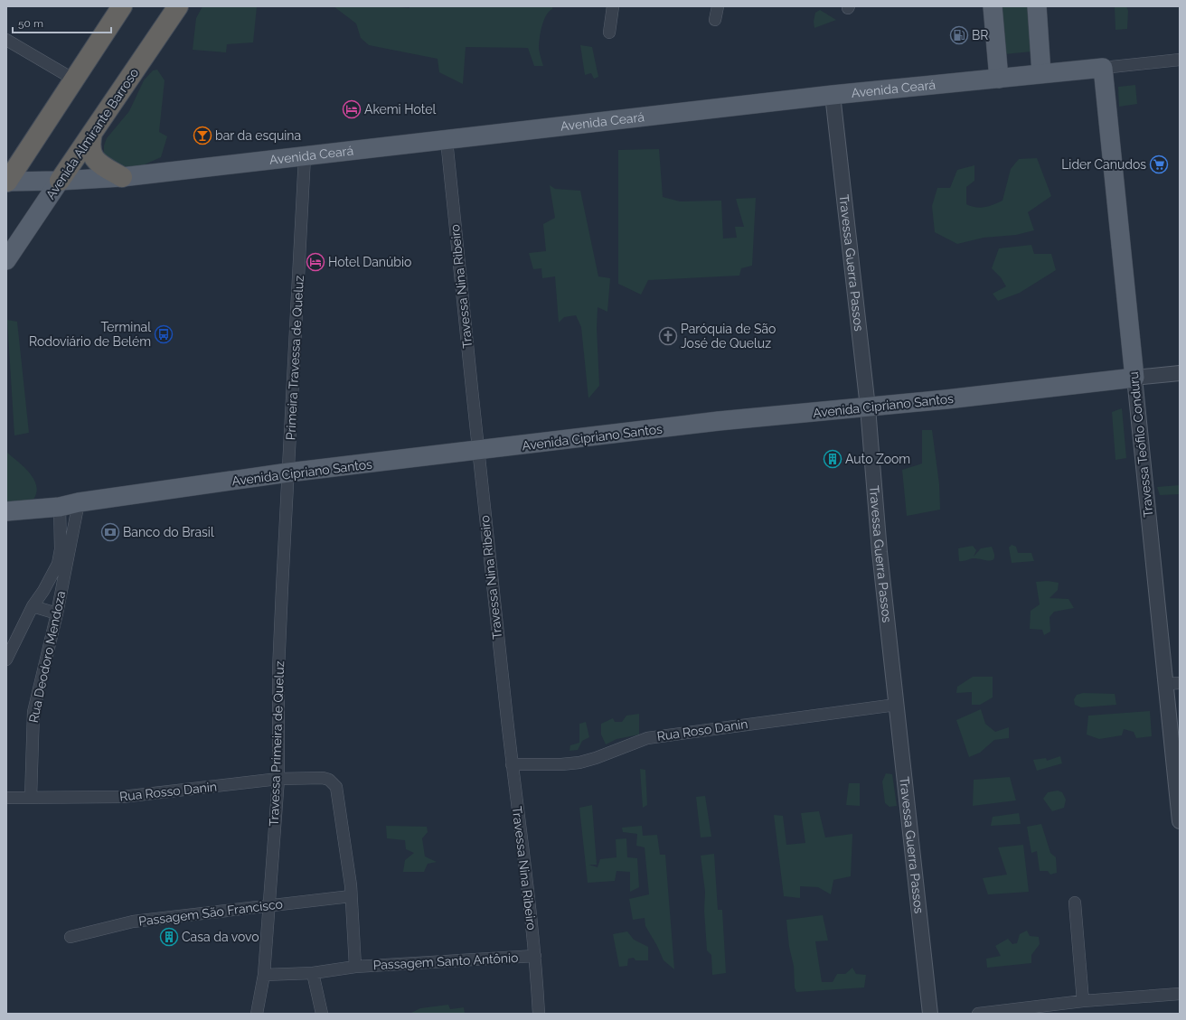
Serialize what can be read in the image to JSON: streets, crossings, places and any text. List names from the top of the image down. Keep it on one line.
{"streets":{"highway":["Avenida Almirante Barroso"],"main road":["Avenida Ceará","Avenida Cipriano Santos","Travessa Teófilo Conduru"],"street":["Travessa Guerra Passos","Travessa Nina Ribeiro","Primeira Travessa de Queluz","Rua Deodoro Mendoza","Rua Roso Danin","Travessa Primeira de Queluz","Rua Rosso Danin","Passagem São Francisco","Passagem Santo Antônio"]},"crossings":[["Avenida Ceará","Avenida Almirante Barroso"],["Avenida Ceará","Travessa Guerra Passos"],["Avenida Ceará","Travessa Nina Ribeiro"],["Avenida Ceará","Primeira Travessa de Queluz"],["Avenida Ceará","Travessa Teófilo Conduru"],["Travessa Guerra Passos","Avenida Cipriano Santos"],["Travessa Guerra Passos","Rua Roso Danin"],["Travessa Nina Ribeiro","Avenida Cipriano Santos"],["Travessa Nina Ribeiro","Rua Roso Danin"],["Travessa Nina Ribeiro","Passagem Santo Antônio"],["Primeira Travessa de Queluz","Avenida Cipriano Santos"],["Primeira Travessa de Queluz","Travessa Primeira de Queluz"],["Avenida Cipriano Santos","Travessa Teófilo Conduru"],["Avenida Cipriano Santos","Rua Deodoro Mendoza"],["Avenida Cipriano Santos","Travessa Primeira de Queluz"],["Rua Deodoro Mendoza","Rua Rosso Danin"],["Travessa Primeira de Queluz","Rua Rosso Danin"],["Travessa Primeira de Queluz","Passagem São Francisco"],["Travessa Primeira de Queluz","Passagem Santo Antônio"],["Rua Rosso Danin","Passagem Santo Antônio"],["Passagem São Francisco","Passagem Santo Antônio"]],"places":{"fuel station":["BR"],"hotel":["Akemi Hotel","Hotel Danúbio"],"bar":["bar da esquina"],"supermarket":["Lider Canudos"],"bus stop":["Terminal Rodoviário de Belém"],"church":["Paróquia de São José de Queluz"],"building":["Auto Zoom","Casa da vovo"],"bank":["Banco do Brasil"]},"scale_bar":"50 m"}
